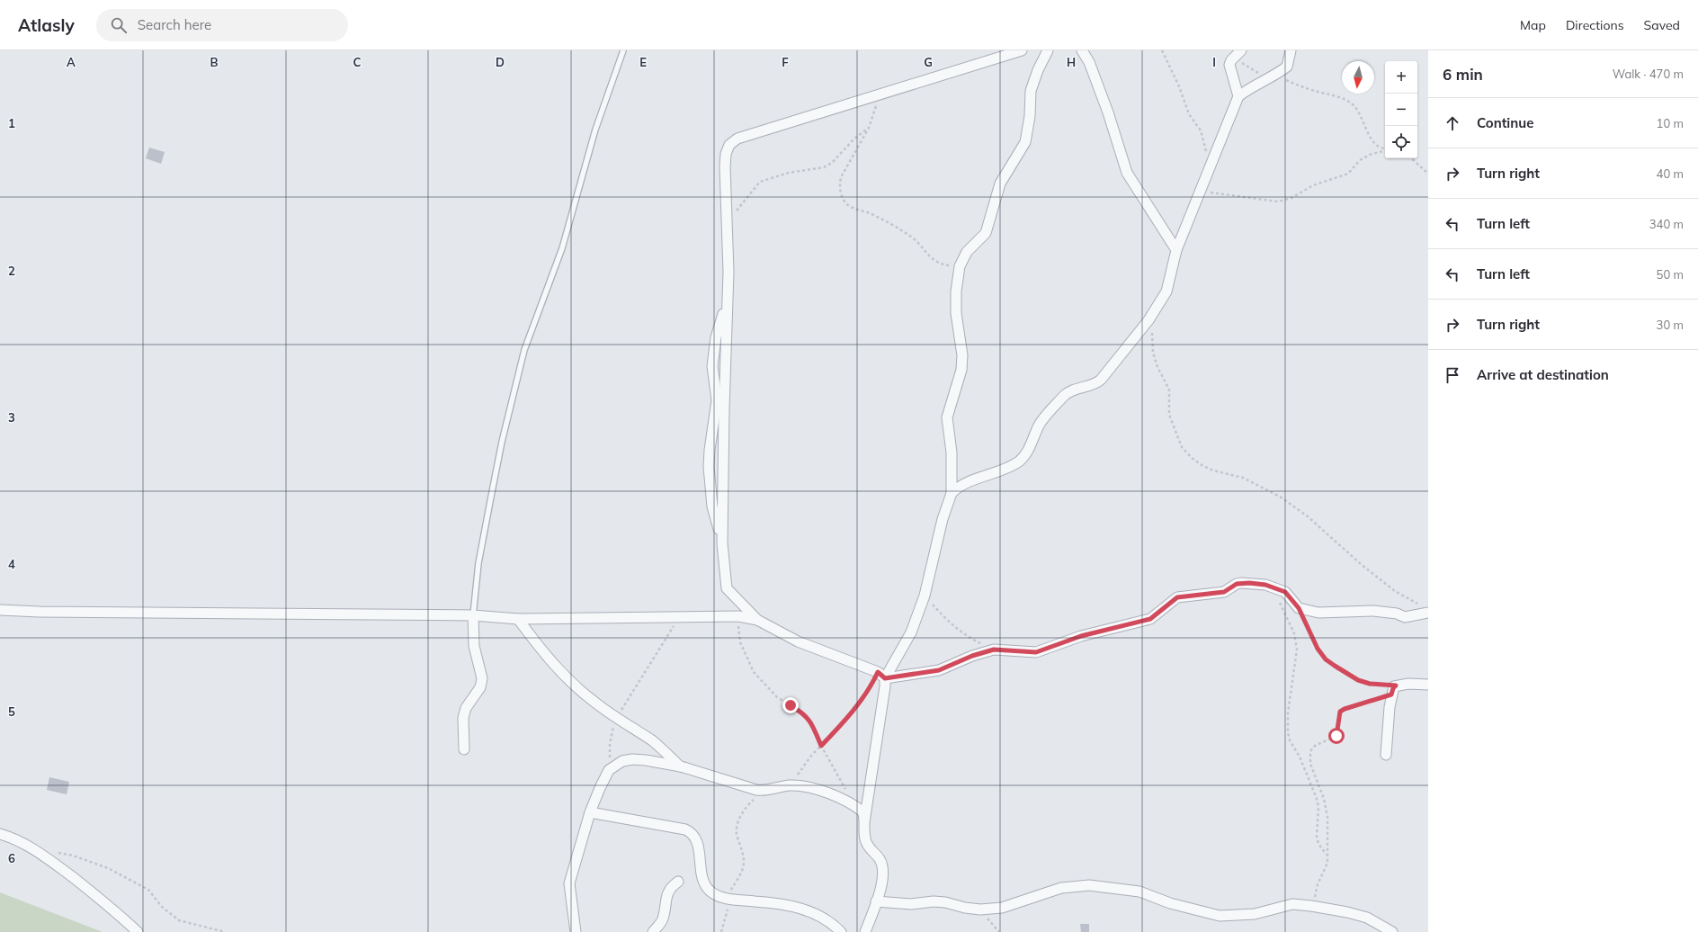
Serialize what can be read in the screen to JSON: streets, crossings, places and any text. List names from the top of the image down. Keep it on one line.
{"north":"bottom","page":{"header":"Atlasly","search":"Search here","nav":["Map","Directions","Saved"],"heading":["6 min","Walk · 470 m"],"map_buttons":["+","−"],"list":[["Continue","10 m"],["Turn right","40 m"],["Turn left","340 m"],["Turn left","50 m"],["Turn right","30 m"],"Arrive at destination"]},"grid":{"columns":["A","B","C","D","E","F","G","H","I"],"rows":["1","2","3","4","5","6"]}}
